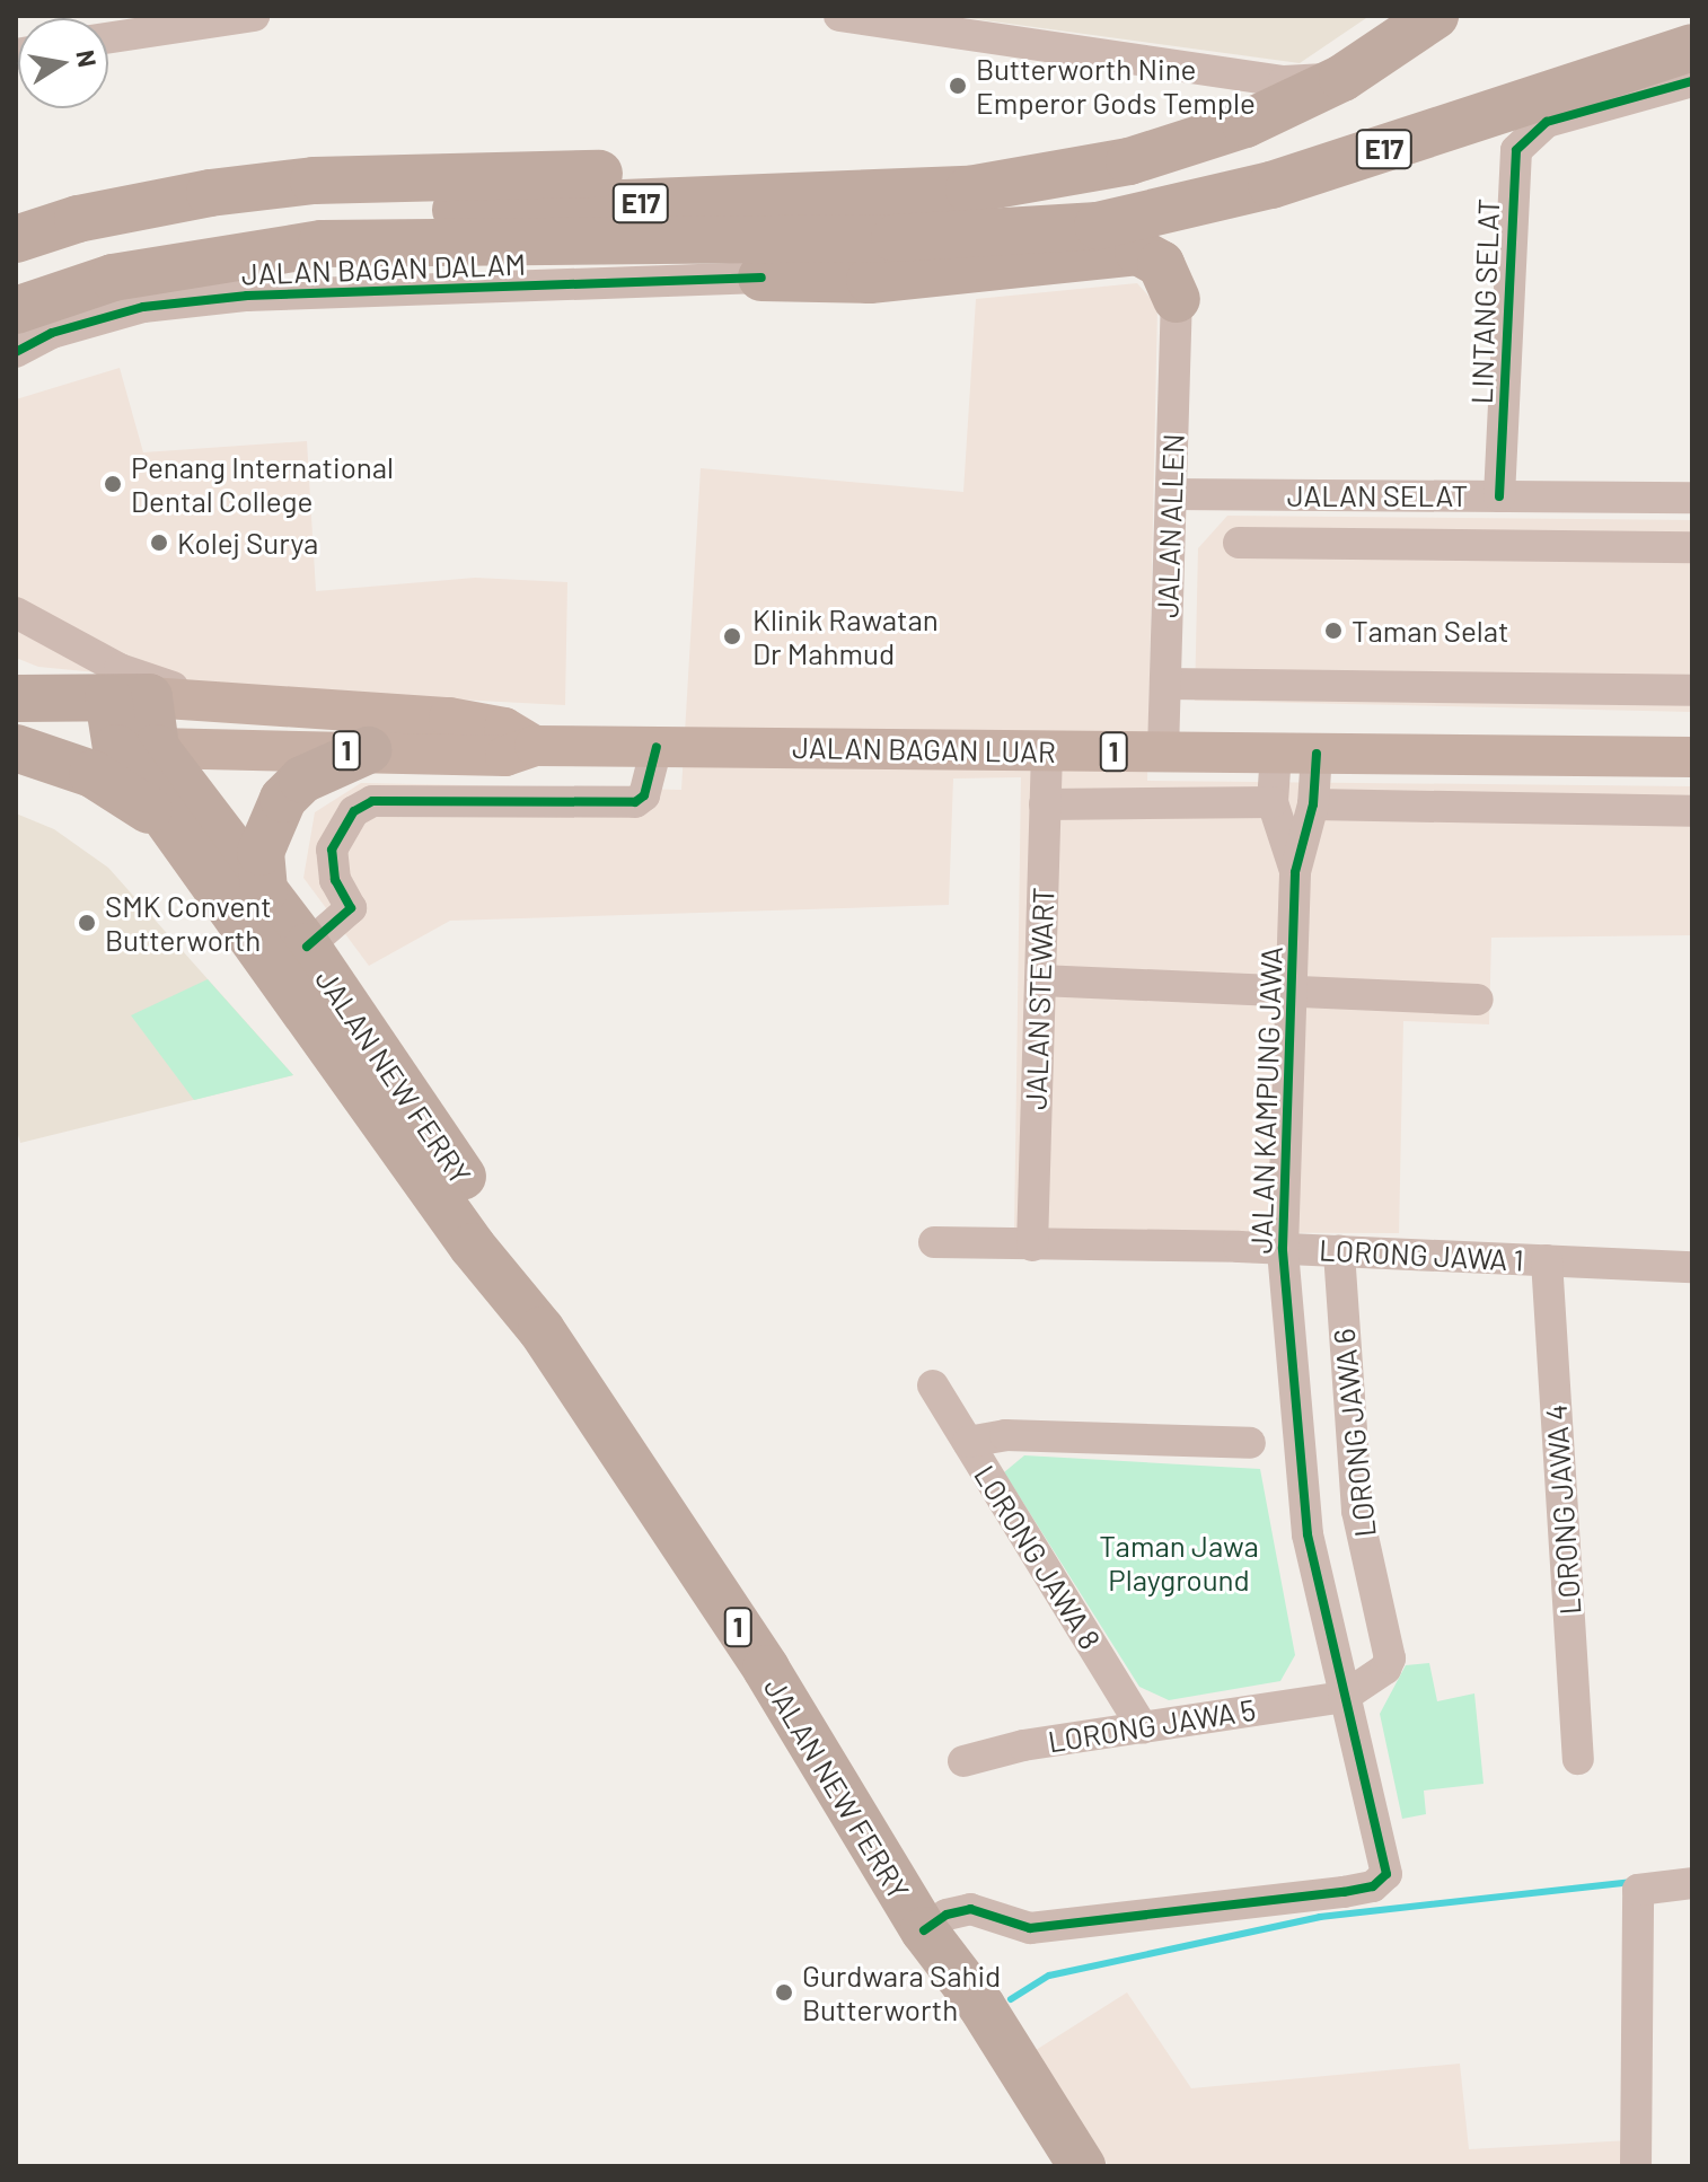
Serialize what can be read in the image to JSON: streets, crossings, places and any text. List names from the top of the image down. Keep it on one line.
{"streets":{"highway":["E17","1","JALAN NEW FERRY"],"main road":["JALAN BAGAN LUAR"],"street":["JALAN BAGAN DALAM","LINTANG SELAT","JALAN SELAT","JALAN ALLEN","JALAN STEWART","JALAN KAMPUNG JAWA","LORONG JAWA 1","LORONG JAWA 6","LORONG JAWA 4","LORONG JAWA 8","LORONG JAWA 5"]},"crossings":[["LINTANG SELAT","JALAN SELAT"],["JALAN SELAT","JALAN ALLEN"],["JALAN ALLEN","JALAN BAGAN LUAR"],["JALAN BAGAN LUAR","JALAN STEWART"],["JALAN BAGAN LUAR","JALAN NEW FERRY"],["JALAN BAGAN LUAR","JALAN KAMPUNG JAWA"],["JALAN STEWART","LORONG JAWA 1"],["JALAN NEW FERRY","JALAN KAMPUNG JAWA"],["JALAN KAMPUNG JAWA","LORONG JAWA 1"],["JALAN KAMPUNG JAWA","LORONG JAWA 6"],["JALAN KAMPUNG JAWA","LORONG JAWA 5"],["LORONG JAWA 1","LORONG JAWA 6"],["LORONG JAWA 1","LORONG JAWA 4"],["LORONG JAWA 6","LORONG JAWA 5"],["LORONG JAWA 8","LORONG JAWA 5"]],"parks":["Taman Jawa Playground"],"places":["Butterworth Nine Emperor Gods Temple","Penang International Dental College","Kolej Surya","Taman Selat","Klinik Rawatan Dr Mahmud","SMK Convent Butterworth","Gurdwara Sahid Butterworth"],"north":"right"}
